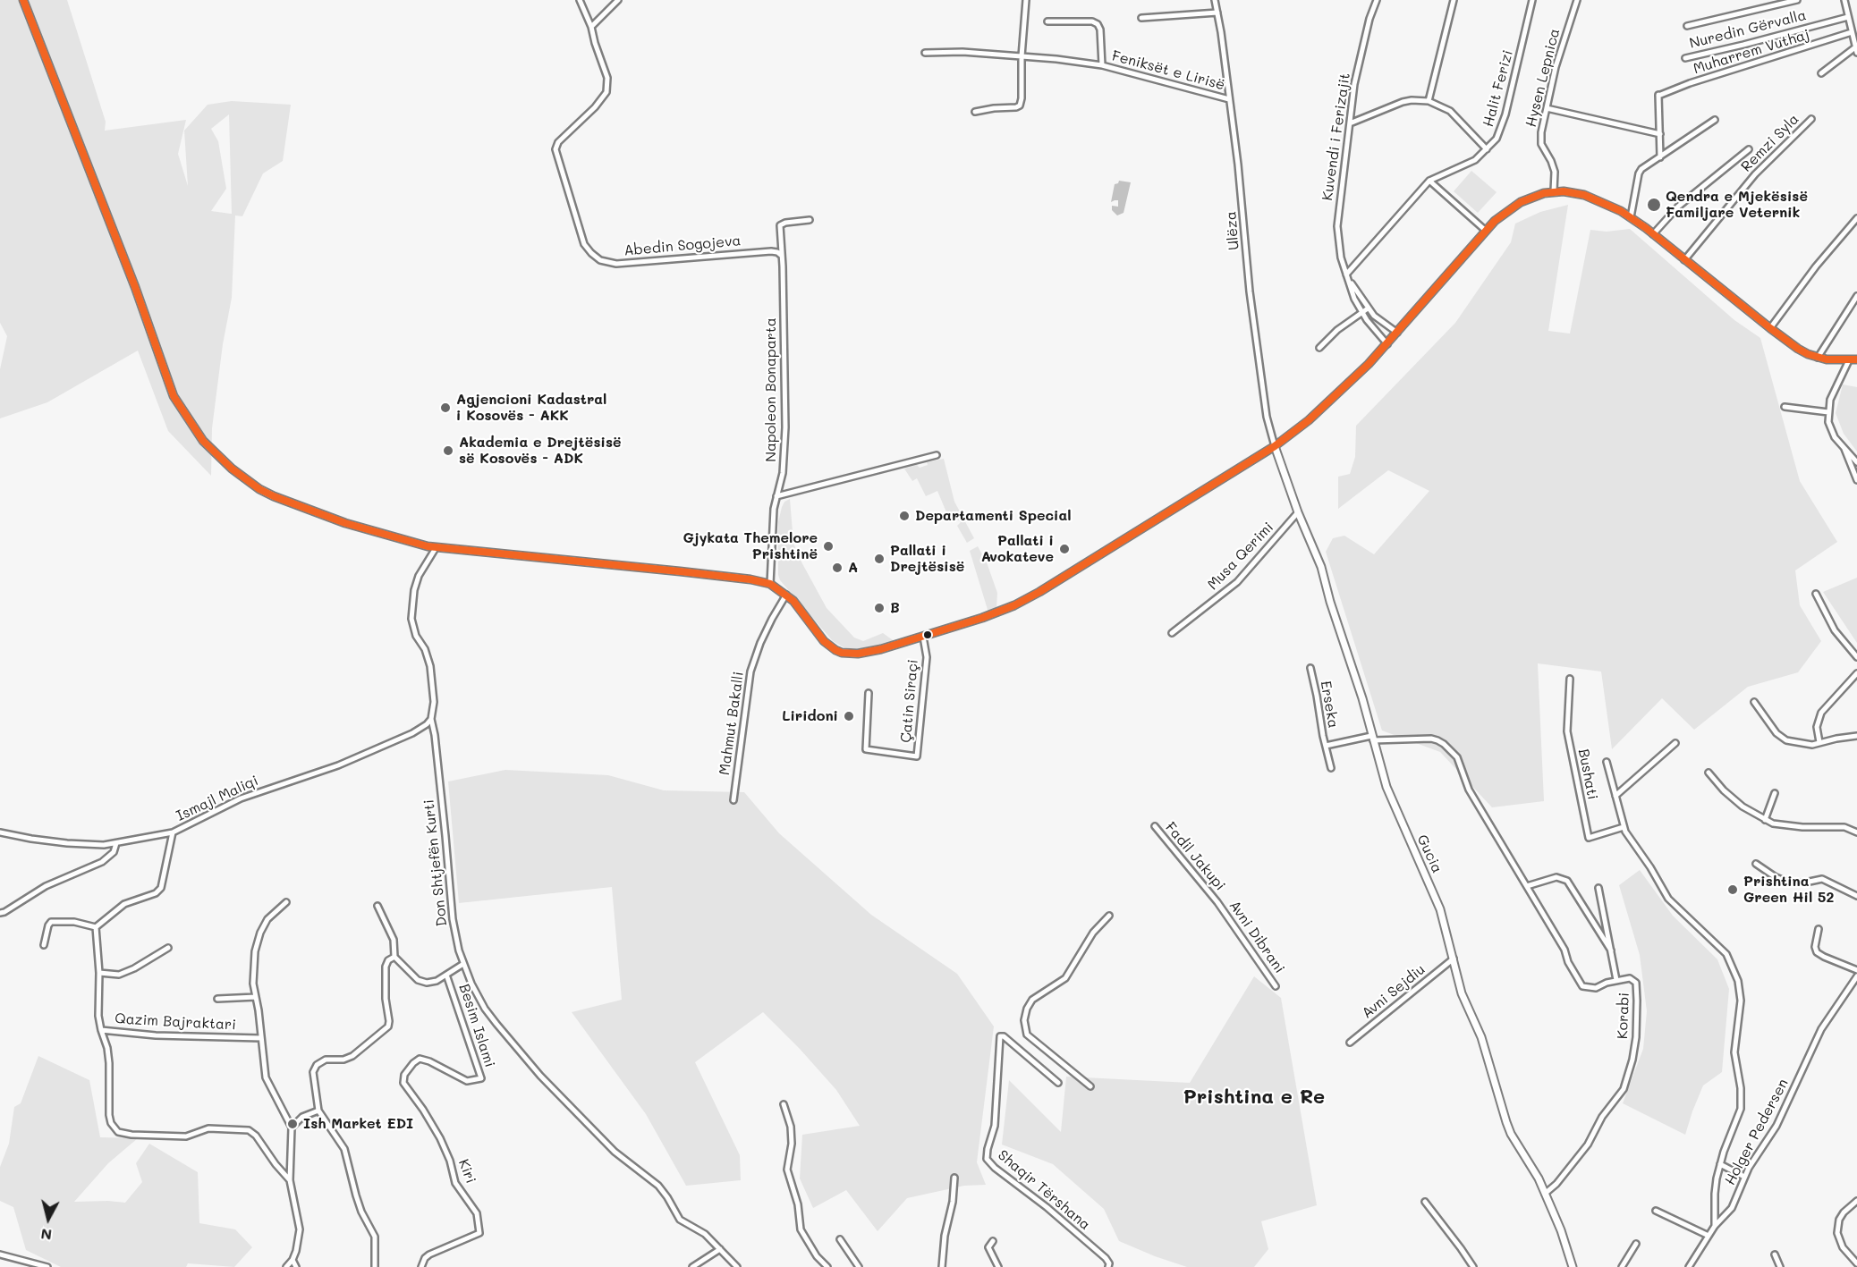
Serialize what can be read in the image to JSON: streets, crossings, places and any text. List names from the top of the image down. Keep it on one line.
{"streets":{"street":["Nuredin Gërvalla","Muharrem Vuthaj","Feniksët e Lirisë","Hysen Lepnica","Halit Ferizi","Kuvendi i Ferizajit","Remzi Syla","Ulëza","Abedin Sogojeva","Napoleon Bonaparta","Musa Qerimi","Çatin Siraçi","Erseka","Mahmut Bakalli","Bushati","Ismajl Maliqi","Gucia","Fadil Jakupi","Don Shtjefën Kurti","Avni Dibrani","Avni Sejdiu","Korabi","Qazim Bajraktari","Besim Islami","Holger Pedersen","Kiri","Shaqir Tërshana"]},"crossings":[["Feniksët e Lirisë","Ulëza"],["Halit Ferizi","Kuvendi i Ferizajit"],["Ulëza","Gucia"],["Abedin Sogojeva","Napoleon Bonaparta"],["Musa Qerimi","Gucia"],["Erseka","Gucia"],["Erseka","Korabi"],["Ismajl Maliqi","Don Shtjefën Kurti"],["Gucia","Avni Sejdiu"],["Gucia","Korabi"],["Fadil Jakupi","Avni Dibrani"],["Besim Islami","Kiri"]],"districts":["Prishtina e Re"],"places":["Qendra e Mjekësisë Familjare Veternik","Agjencioni Kadastral i Kosovës - AKK","Akademia e Drejtësisë së Kosovës - ADK","Departamenti Special","Gjykata Themelore Prishtinë","Pallati i Avokateve","Pallati i Drejtësisë","A","B","Liridoni","Prishtina Green Hil 52","Ish Market EDI"],"north":"bottom"}
